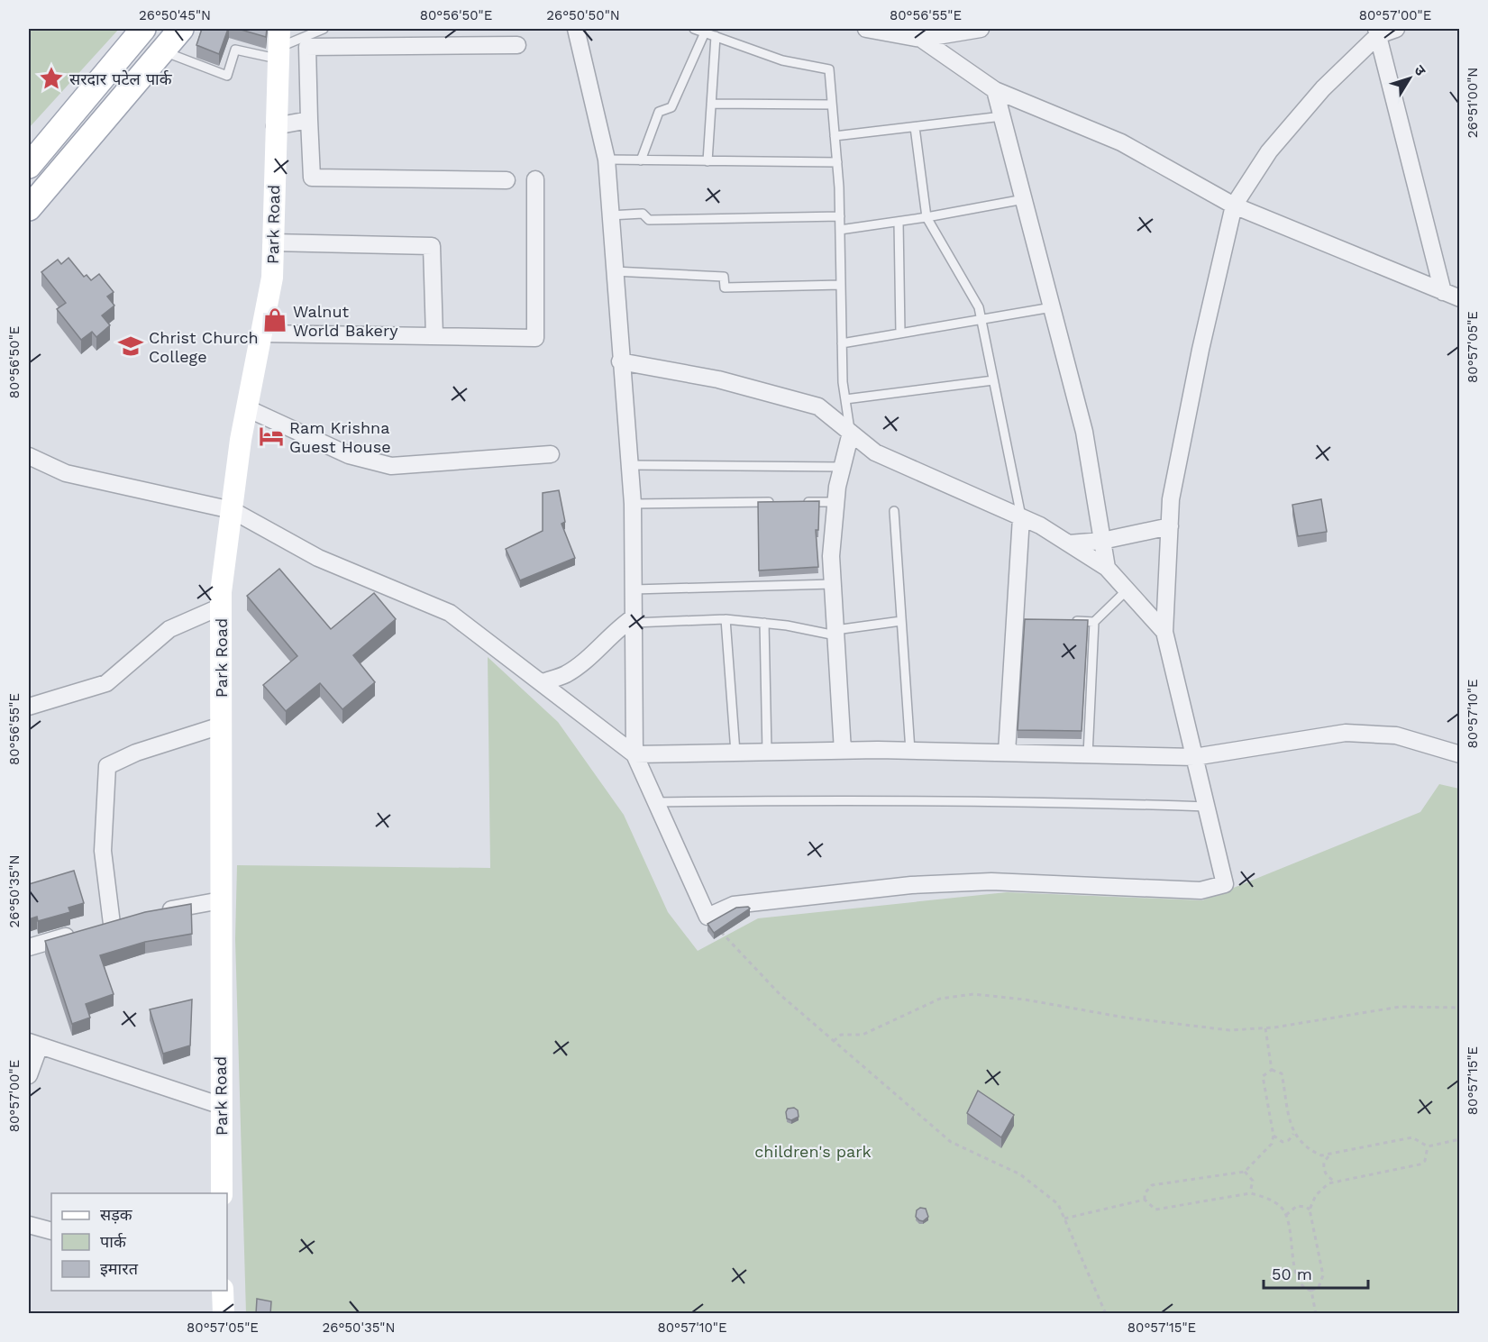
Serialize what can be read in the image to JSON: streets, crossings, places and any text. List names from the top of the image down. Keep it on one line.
{"streets":{"street":["Park Road"]},"parks":["children's park"],"places":{"place":["सरदार पटेल पार्क"],"shop":["Walnut World Bakery"],"school or university":["Christ Church College"],"hotel":["Ram Krishna Guest House"]},"legend":["सड़क","पार्क","इमारत"],"scale_bar":"50 m","north":"top right","coordinates":["26°50'45\"N","80°56'50\"E","26°50'50\"N","80°56'55\"E","80°57'00\"E","26°51'00\"N","80°57'05\"E","80°57'10\"E","26°50'35\"N","80°57'15\"E"]}
